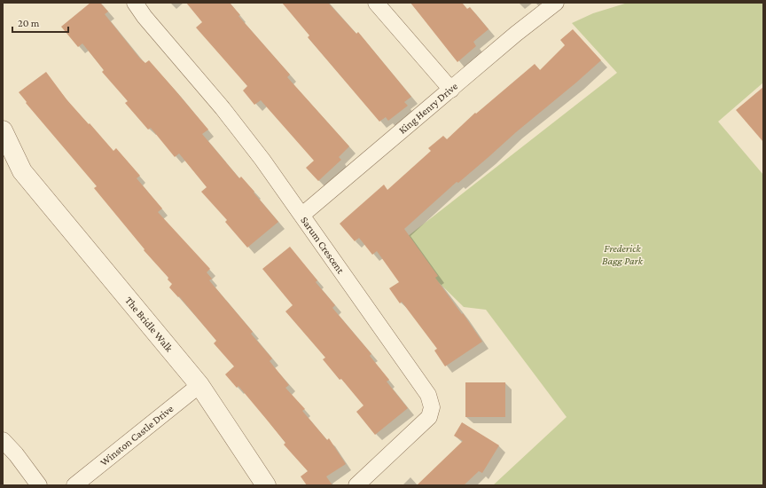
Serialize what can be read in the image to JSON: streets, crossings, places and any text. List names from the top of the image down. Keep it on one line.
{"streets":{"street":["King Henry Drive","Sarum Crescent","The Bridle Walk","Winston Castle Drive"]},"crossings":[["King Henry Drive","Sarum Crescent"],["The Bridle Walk","Winston Castle Drive"]],"parks":["Frederick Bagg Park"],"scale_bar":"20 m"}
